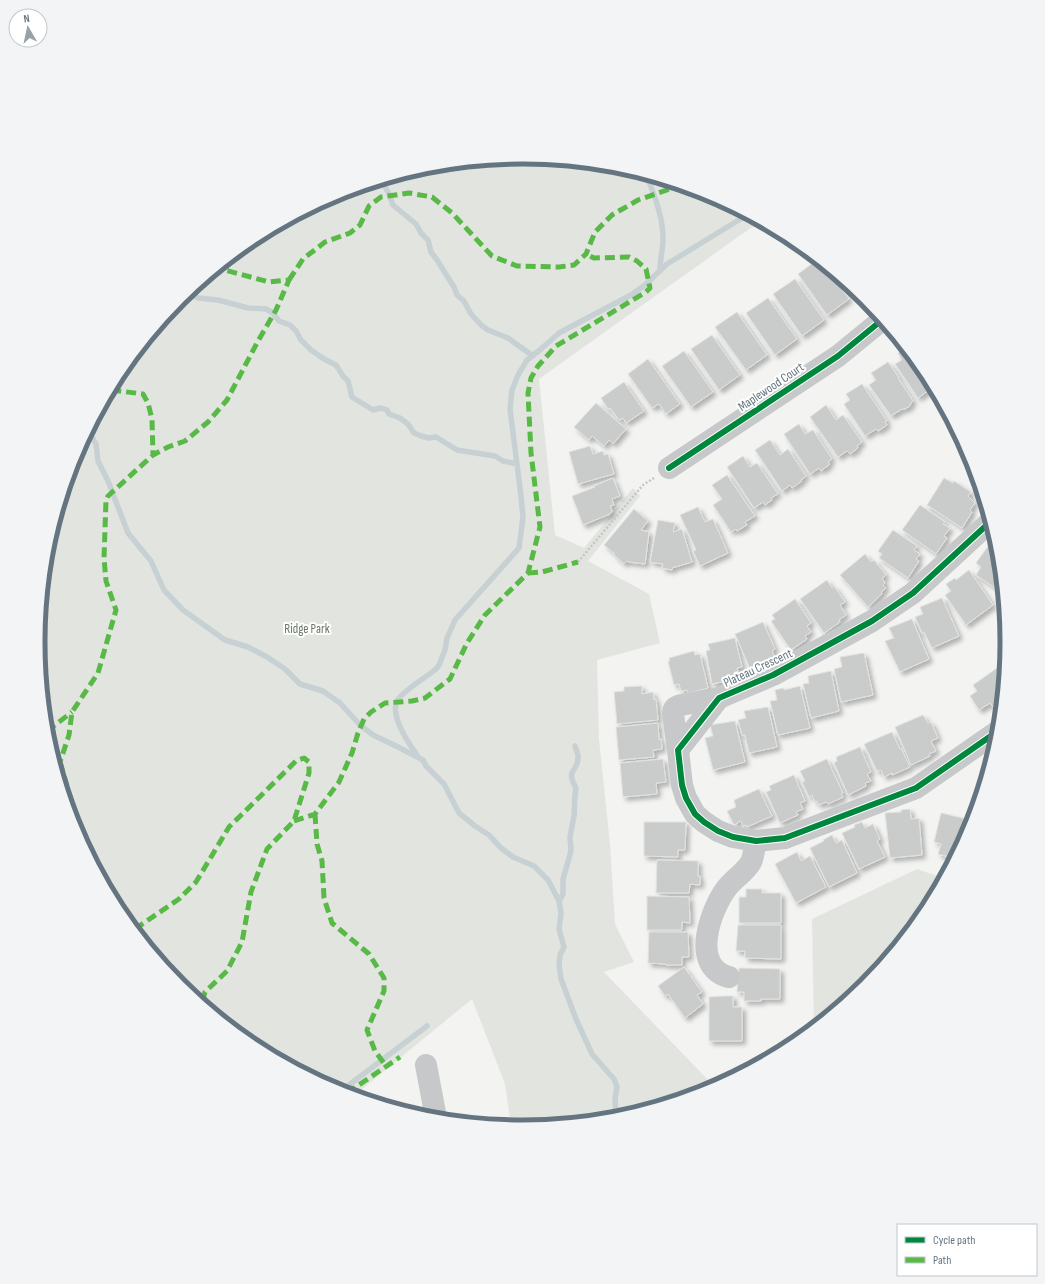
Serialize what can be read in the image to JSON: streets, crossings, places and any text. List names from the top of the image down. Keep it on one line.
{"streets":{"street":["Maplewood Court","Plateau Crescent"]},"parks":["Ridge Park"],"legend":["Cycle path","Path"],"north":"top"}
